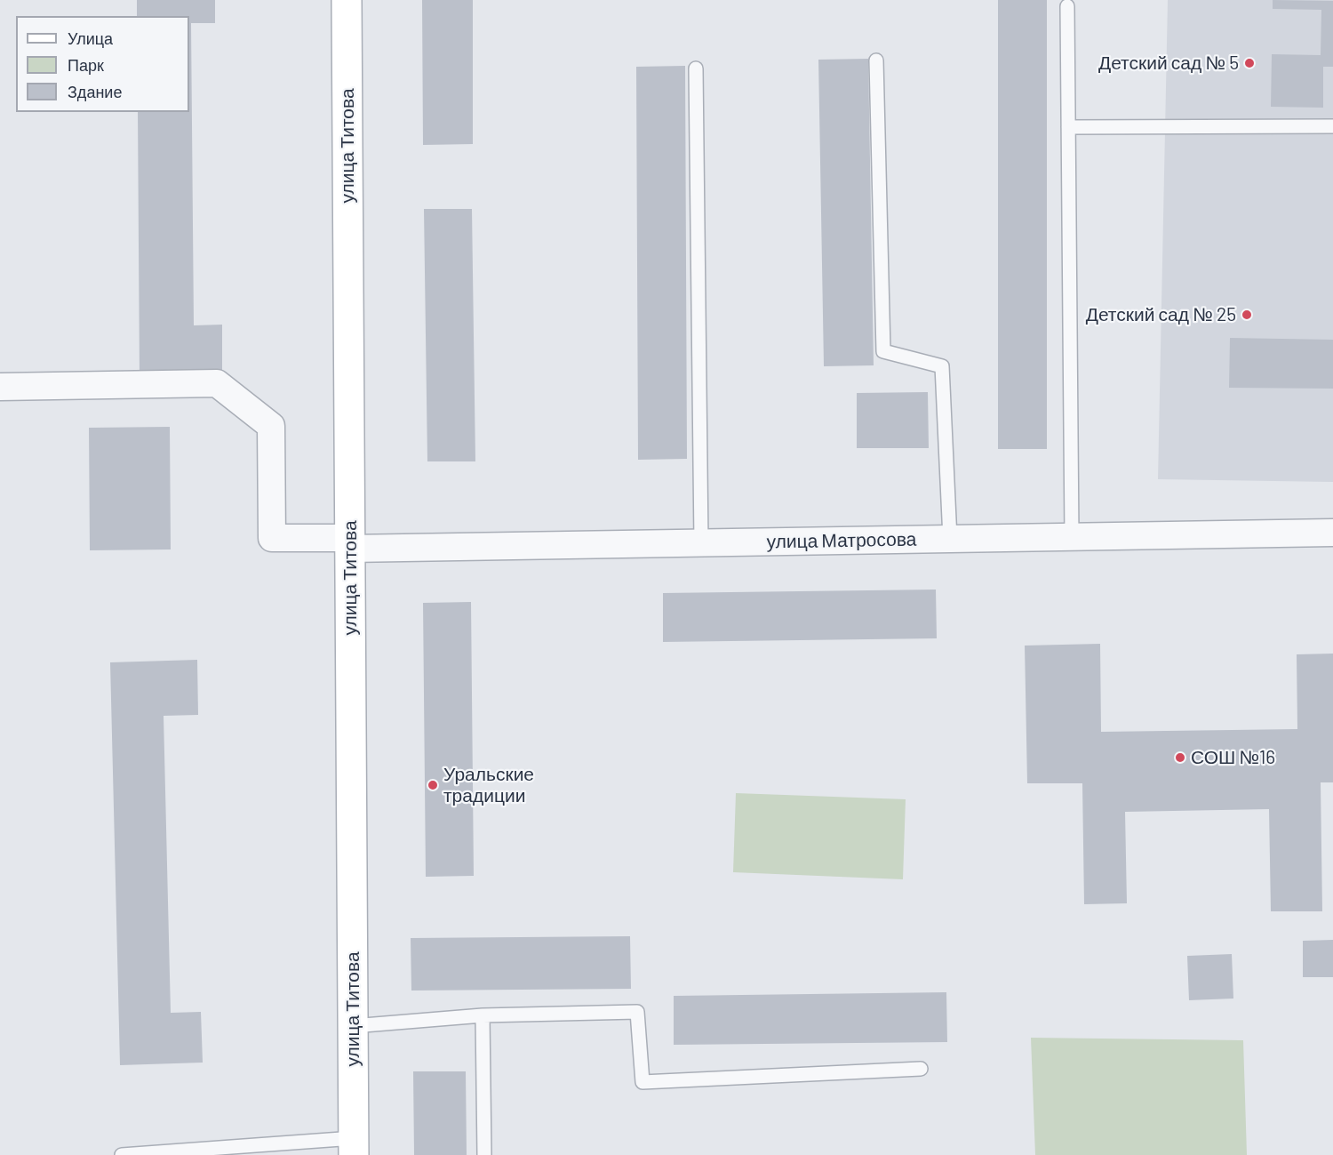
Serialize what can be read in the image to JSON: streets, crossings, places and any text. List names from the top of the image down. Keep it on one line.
{"streets":{"street":["улица Титова","улица Матросова"]},"crossings":[["улица Титова","улица Матросова"]],"places":["Детский сад № 5","Детский сад № 25","СОШ №16","Уральские традиции"],"legend":["Улица","Парк","Здание"]}
